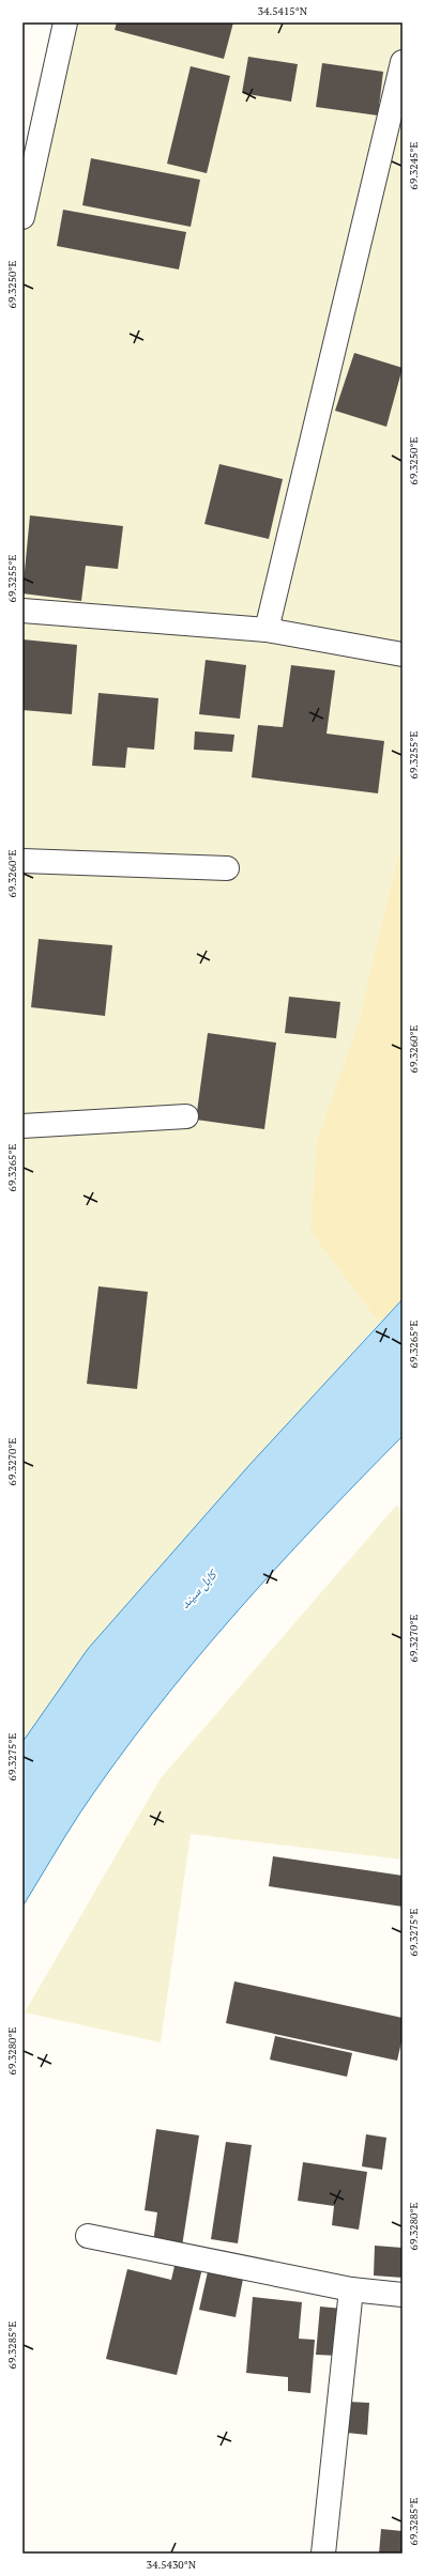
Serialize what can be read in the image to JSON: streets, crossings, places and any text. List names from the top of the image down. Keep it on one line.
{"water":["کابل سيند"],"coordinates":["34.5415°N","69.3245°E","69.3250°E","69.3255°E","69.3260°E","69.3265°E","69.3270°E","69.3275°E","69.3280°E","69.3285°E","34.5430°N"]}
